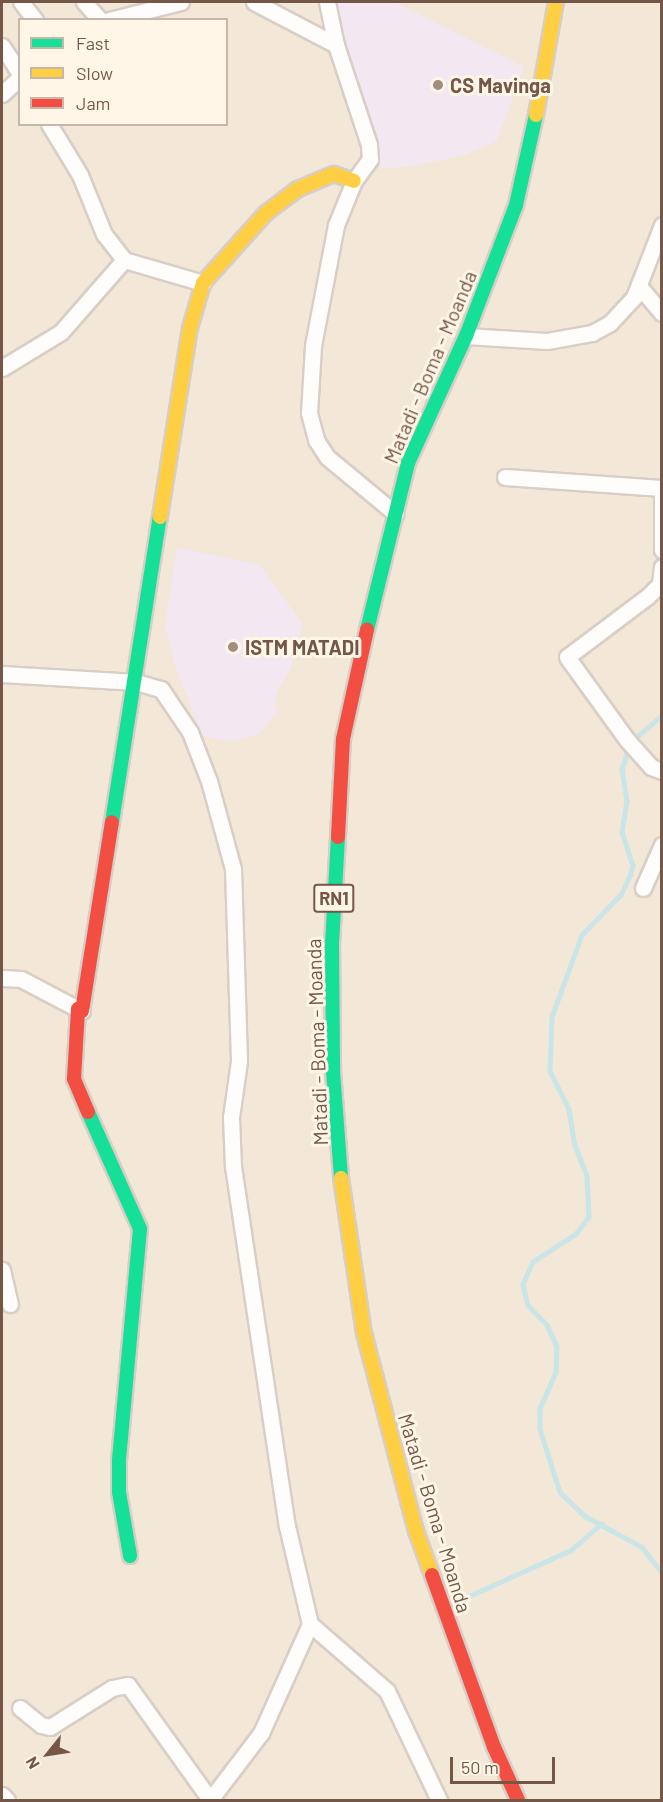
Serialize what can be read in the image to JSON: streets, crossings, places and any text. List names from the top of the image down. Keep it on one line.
{"streets":{"main road":["Matadi - Boma - Moanda","RN1"]},"places":["CS Mavinga","ISTM MATADI"],"legend":["Fast","Slow","Jam"],"scale_bar":"50 m","north":"bottom left"}
